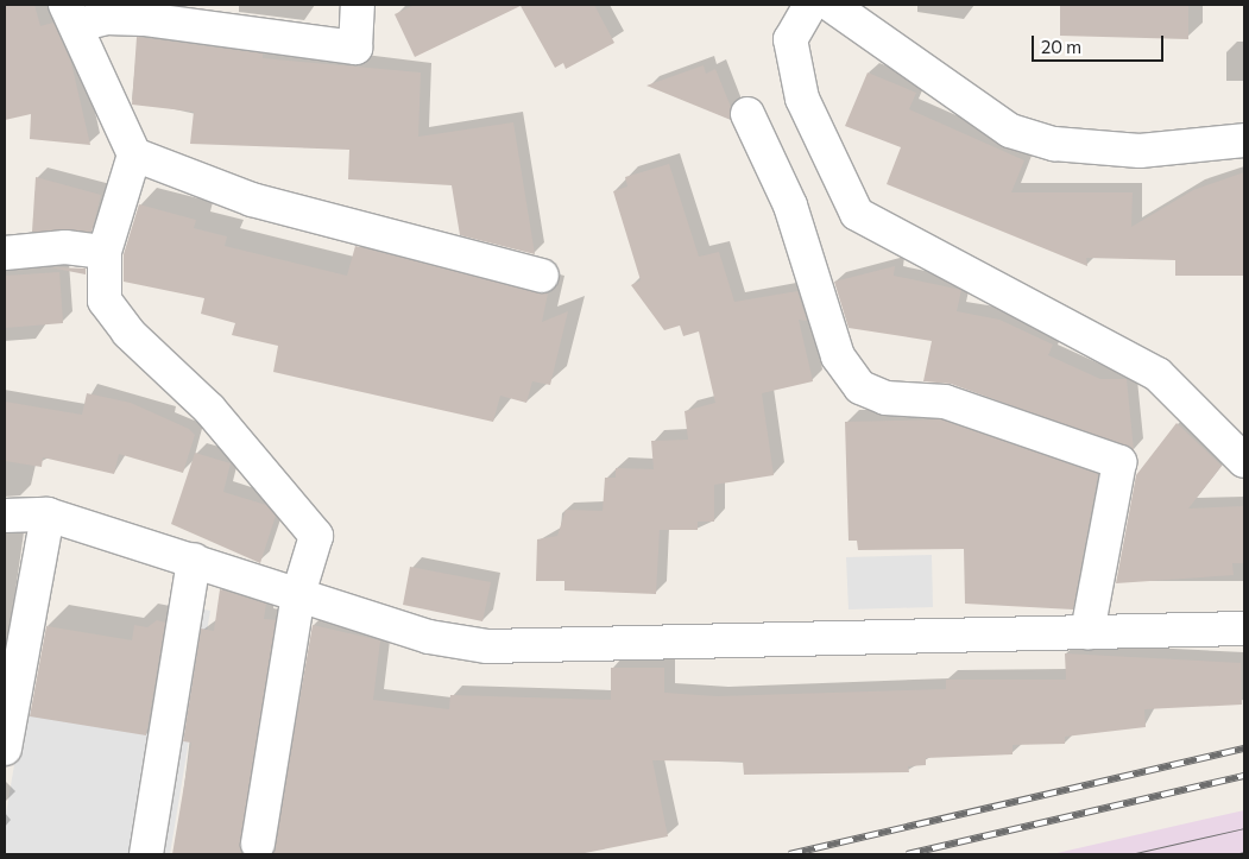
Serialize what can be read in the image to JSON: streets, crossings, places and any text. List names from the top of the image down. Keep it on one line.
{"scale_bar":"20 m"}
